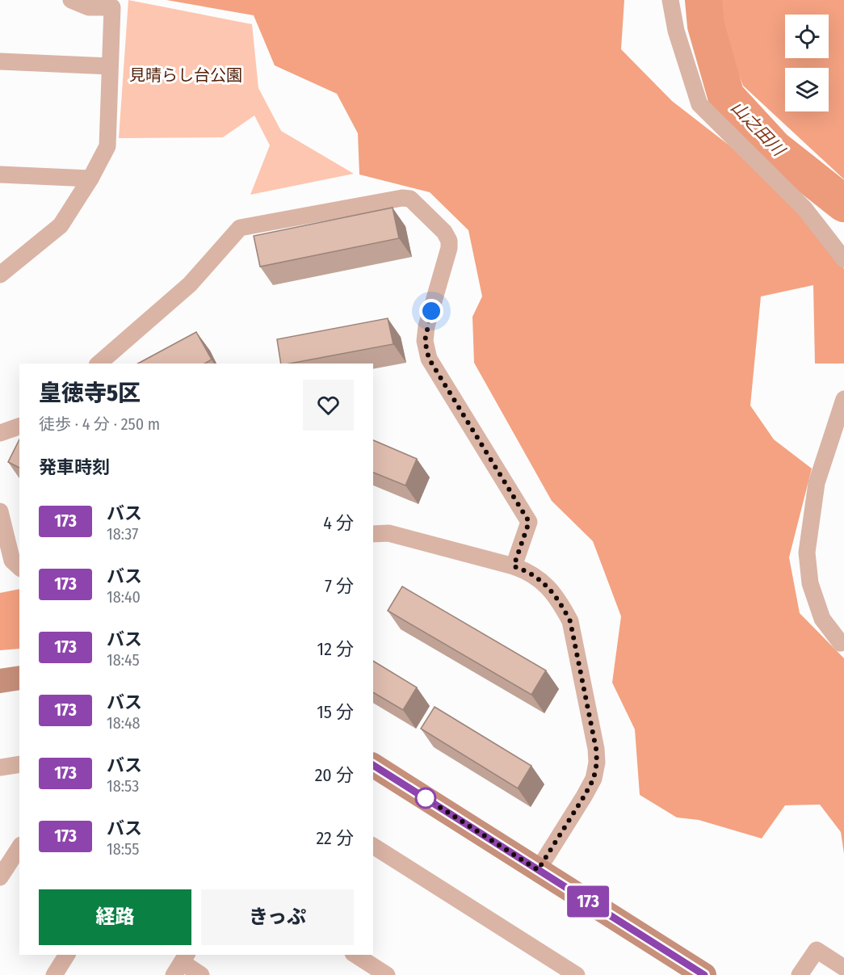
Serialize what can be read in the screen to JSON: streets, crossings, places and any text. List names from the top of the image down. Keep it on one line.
{"water":["山之田川"],"parks":["見晴らし台公園"],"lines":["bus line 173"],"page":{"on_map":"173","heading":[["皇徳寺5区","徒歩 · 4 分 · 250 m"],"発車時刻"],"list":[{"mark":"173","name":"バス","note":"18:37","value":"4 分"},{"mark":"173","name":"バス","note":"18:40","value":"7 分"},{"mark":"173","name":"バス","note":"18:45","value":"12 分"},{"mark":"173","name":"バス","note":"18:48","value":"15 分"},{"mark":"173","name":"バス","note":"18:53","value":"20 分"},{"mark":"173","name":"バス","note":"18:55","value":"22 分"}],"buttons":["経路","きっぷ"]}}
